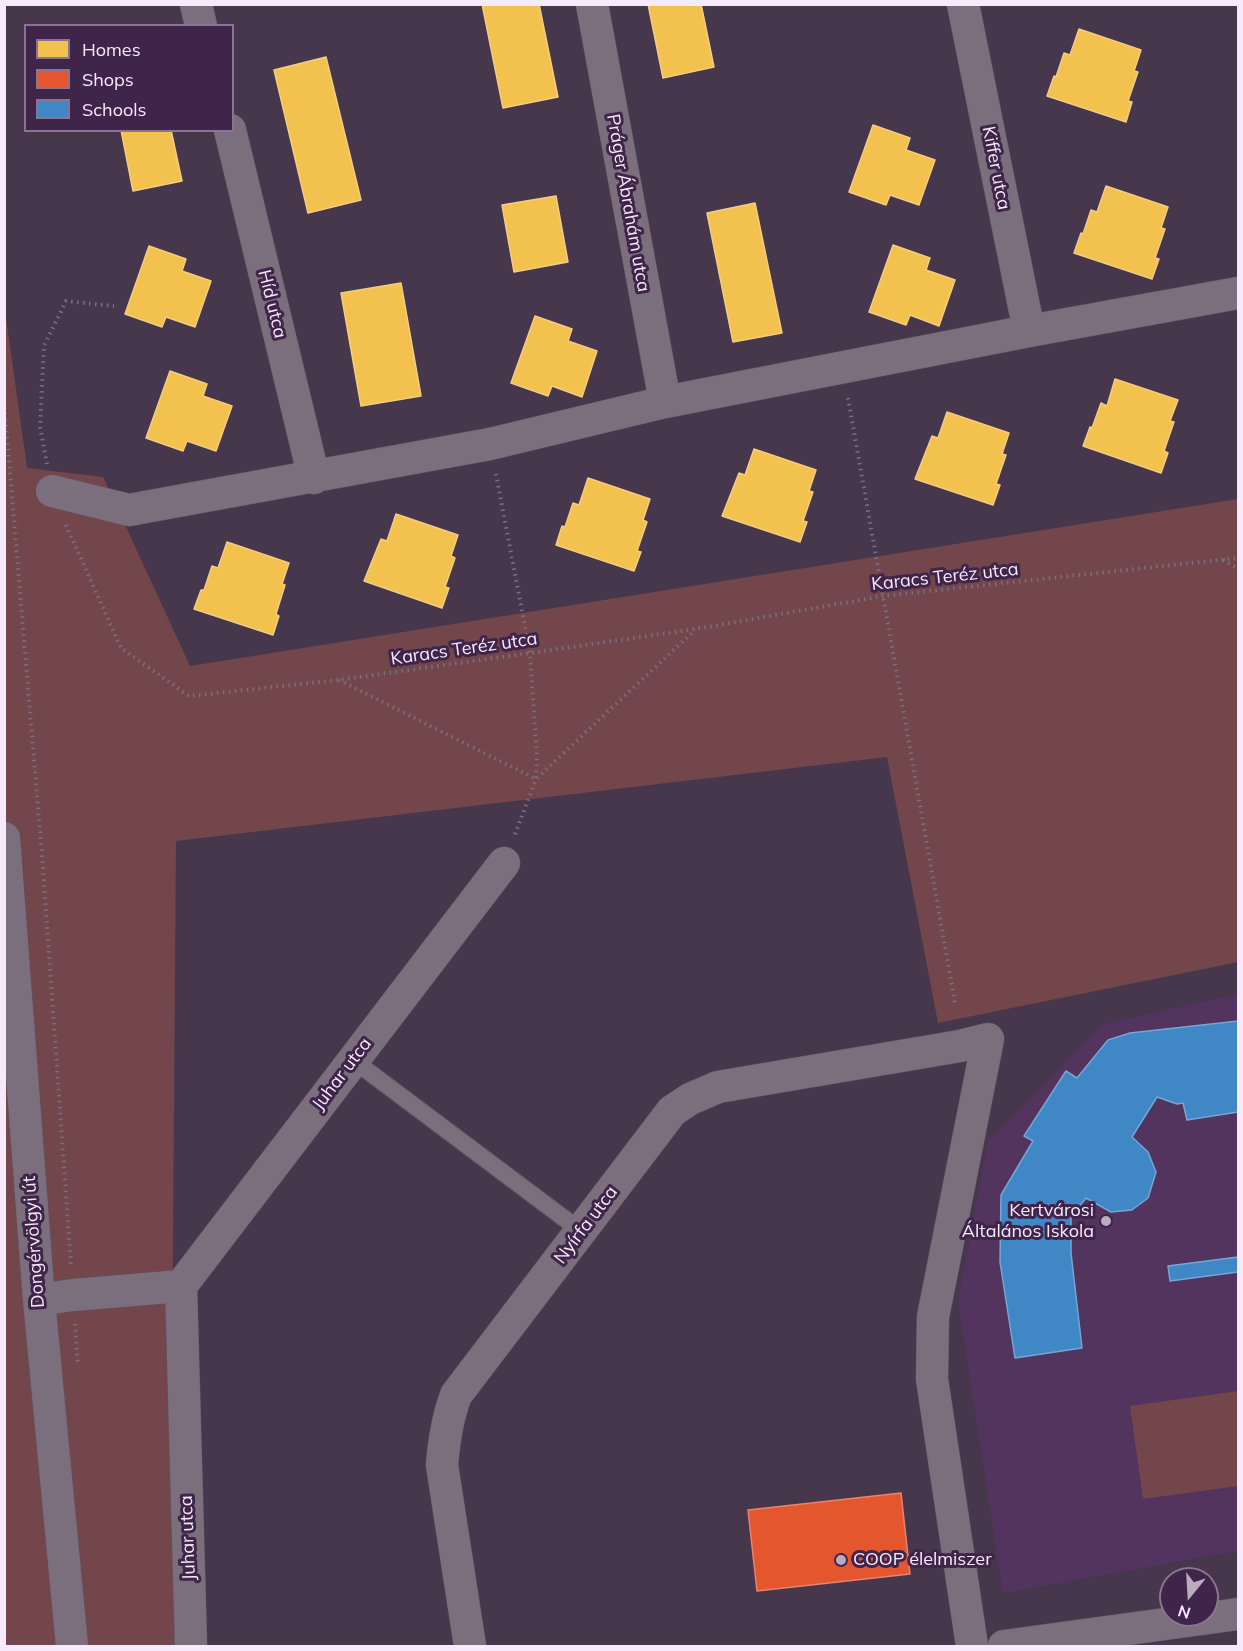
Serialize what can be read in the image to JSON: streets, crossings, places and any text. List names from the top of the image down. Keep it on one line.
{"streets":{"street":["Kiffer utca","Práger Ábrahám utca","Híd utca","Juhar utca","Nyírfa utca","Dongérvölgyi út"],"path":["Karacs Teréz utca"]},"places":["Kertvárosi Általános Iskola","COOP élelmiszer"],"legend":["Homes","Shops","Schools"],"north":"bottom"}
